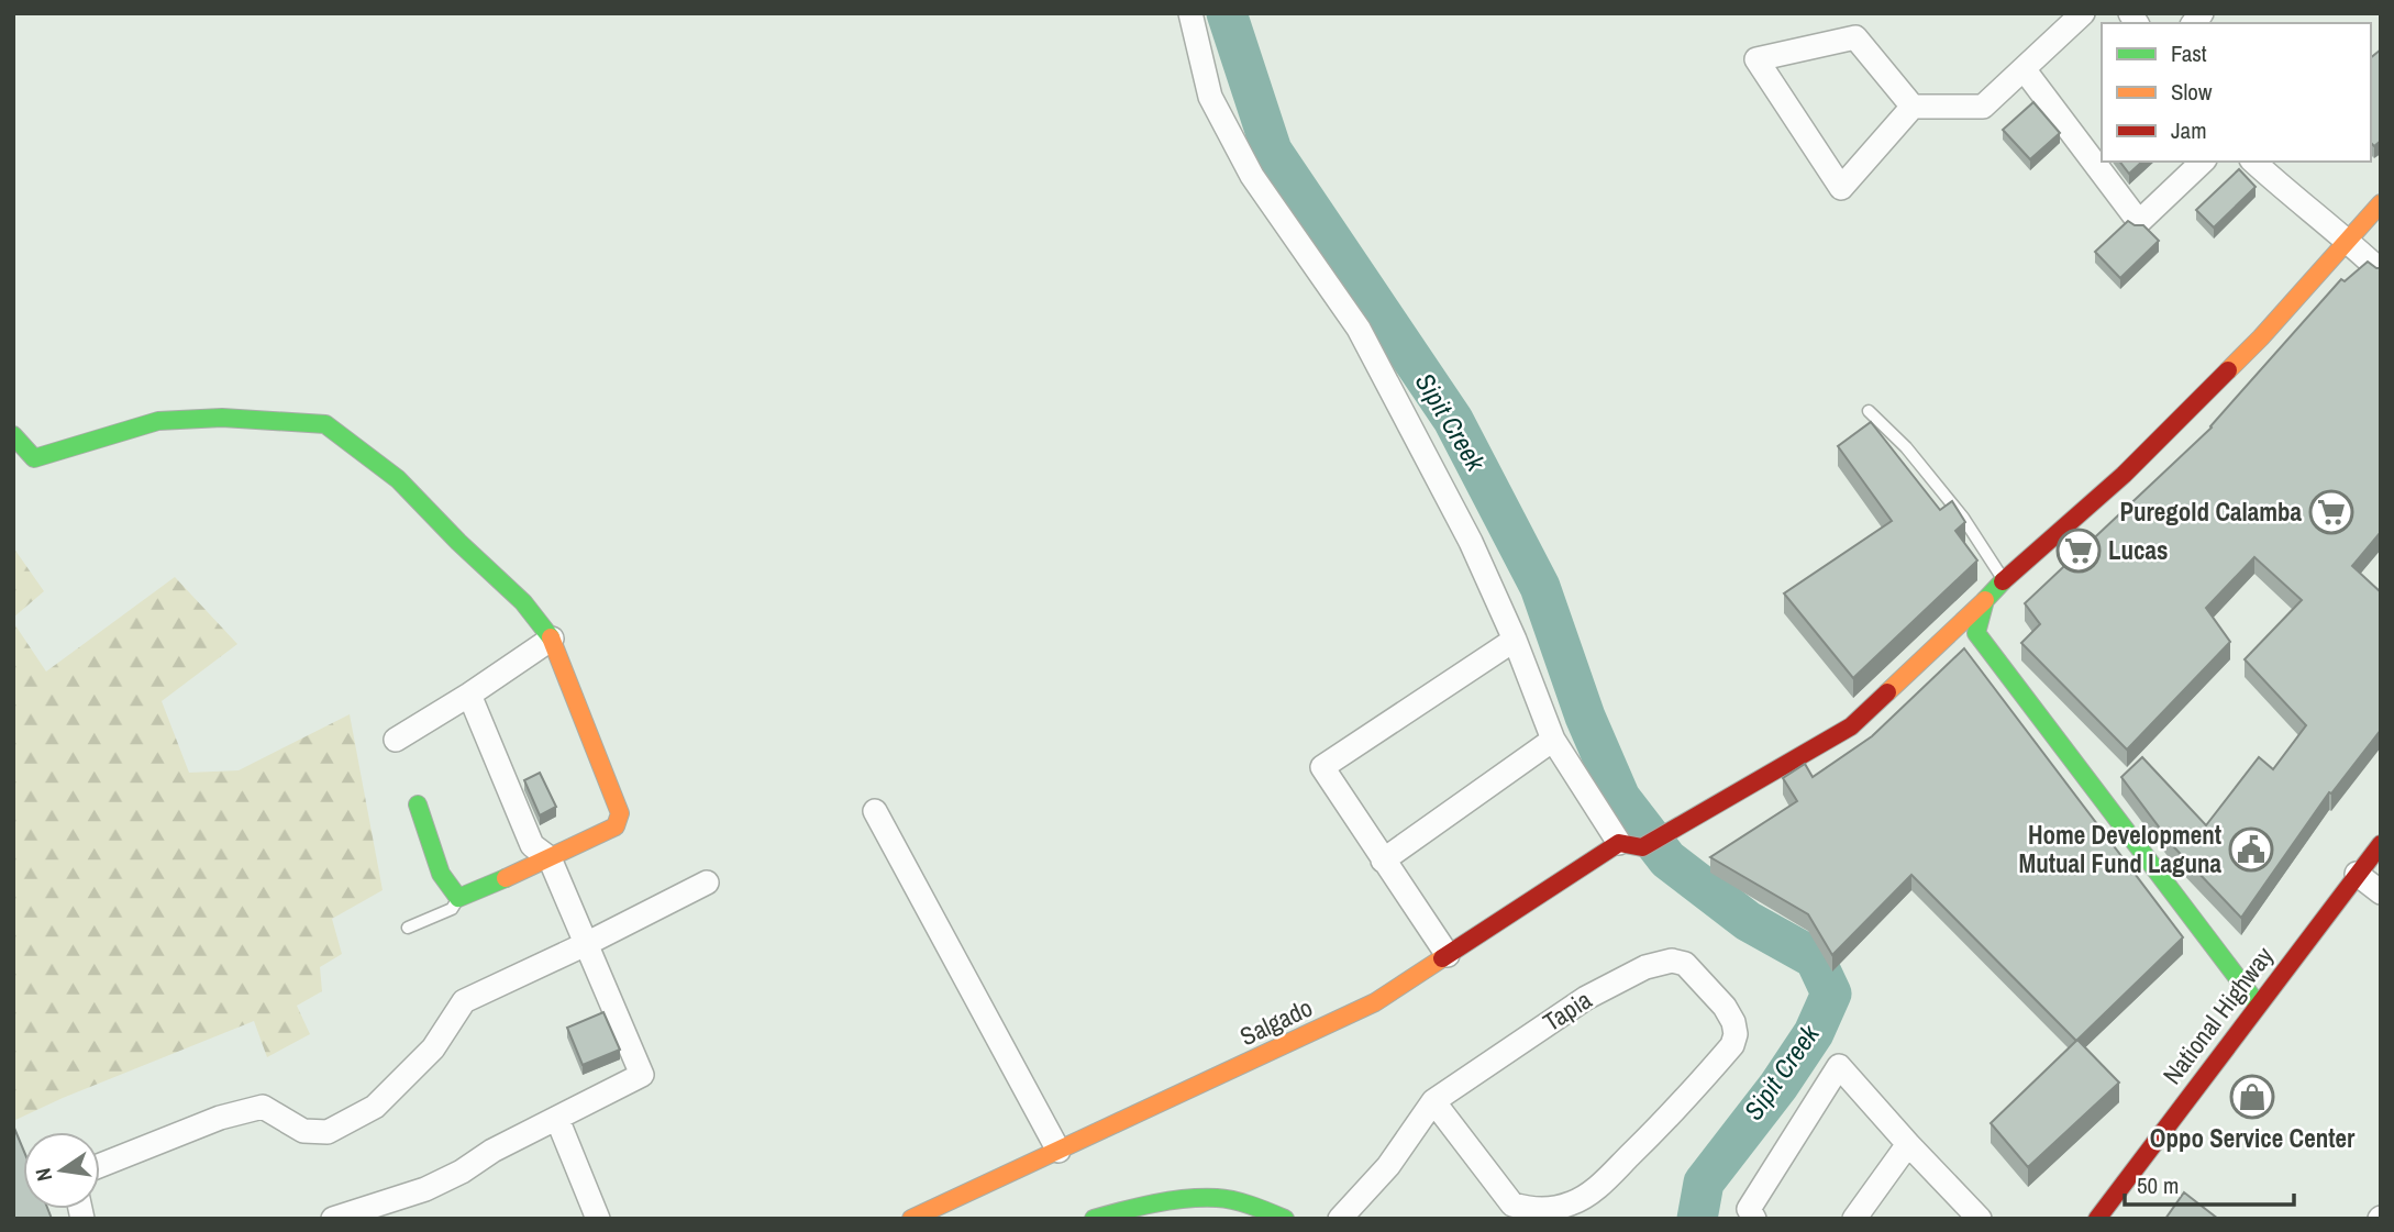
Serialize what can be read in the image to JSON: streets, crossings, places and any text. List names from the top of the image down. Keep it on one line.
{"streets":{"street":["Tapia","National Highway","Salgado"]},"water":["Sipit Creek"],"places":{"supermarket":["Puregold Calamba","Lucas"],"public building":["Home Development Mutual Fund Laguna"],"shop":["Oppo Service Center"]},"legend":["Fast","Slow","Jam"],"scale_bar":"50 m","north":"left"}
